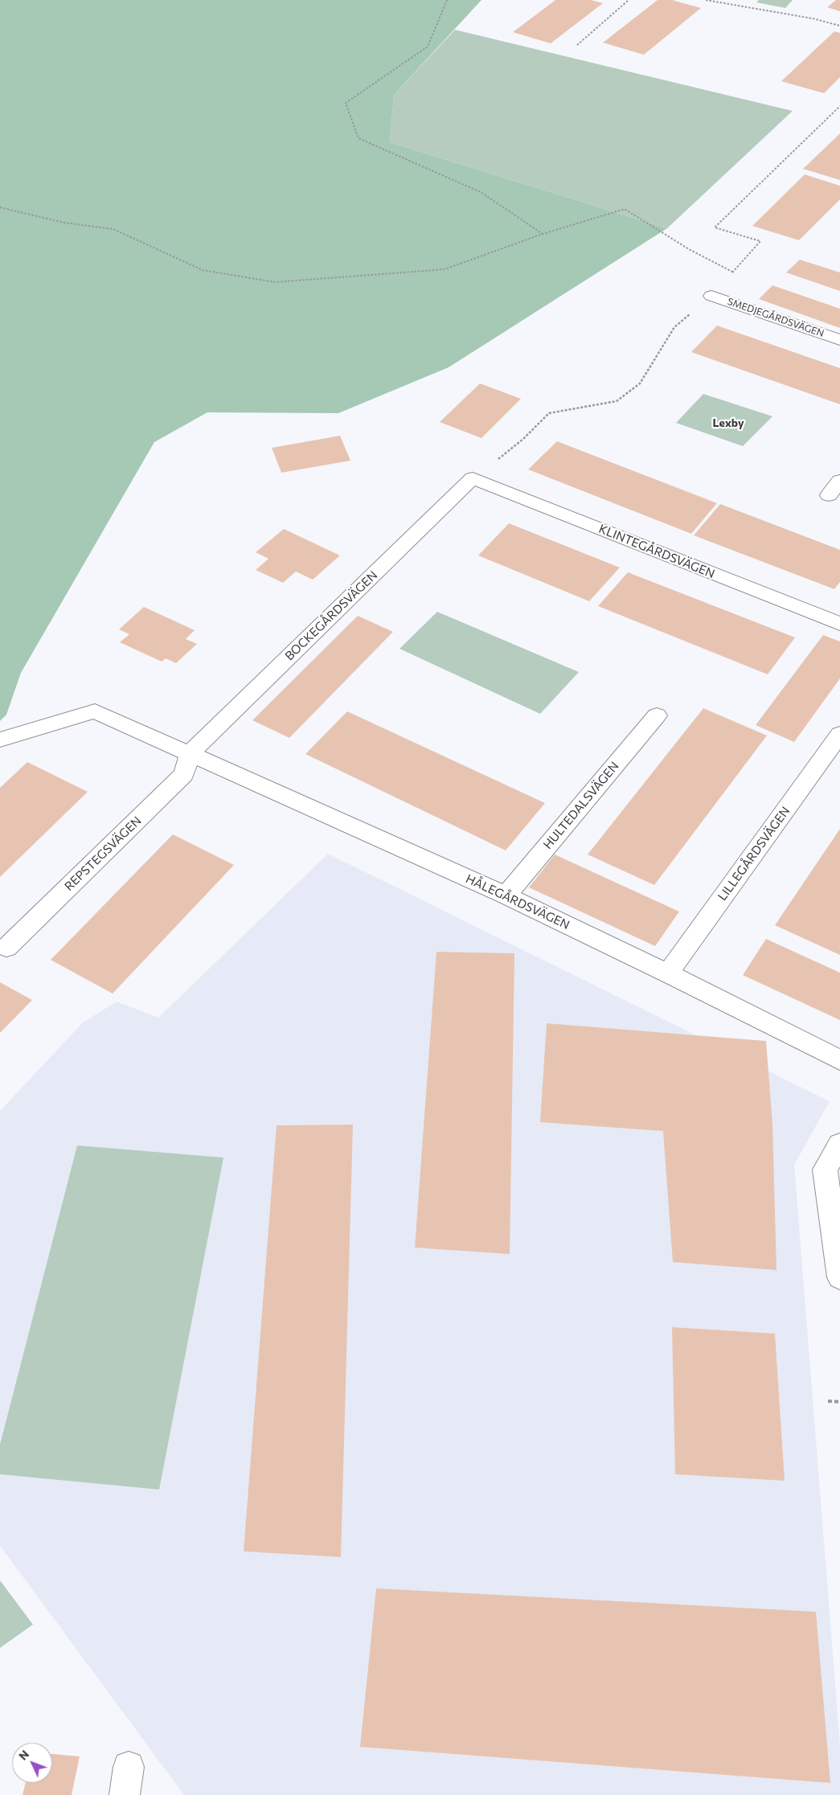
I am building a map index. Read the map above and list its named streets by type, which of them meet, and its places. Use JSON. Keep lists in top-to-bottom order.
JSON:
{
  "streets": {
    "street": [
      "SMEDJEGÅRDSVÄGEN",
      "KLINTEGÅRDSVÄGEN",
      "BOCKEGÅRDSVÄGEN",
      "HULTEDALSVÄGEN",
      "REPSTEGSVÄGEN",
      "LILLEGÅRDSVÄGEN",
      "HÅLEGÅRDSVÄGEN"
    ]
  },
  "crossings": [
    ["KLINTEGÅRDSVÄGEN", "BOCKEGÅRDSVÄGEN"],
    ["BOCKEGÅRDSVÄGEN", "REPSTEGSVÄGEN"],
    ["BOCKEGÅRDSVÄGEN", "HÅLEGÅRDSVÄGEN"],
    ["HULTEDALSVÄGEN", "HÅLEGÅRDSVÄGEN"],
    ["REPSTEGSVÄGEN", "HÅLEGÅRDSVÄGEN"],
    ["LILLEGÅRDSVÄGEN", "HÅLEGÅRDSVÄGEN"]
  ],
  "districts": ["Lexby"],
  "north": "top left"
}
